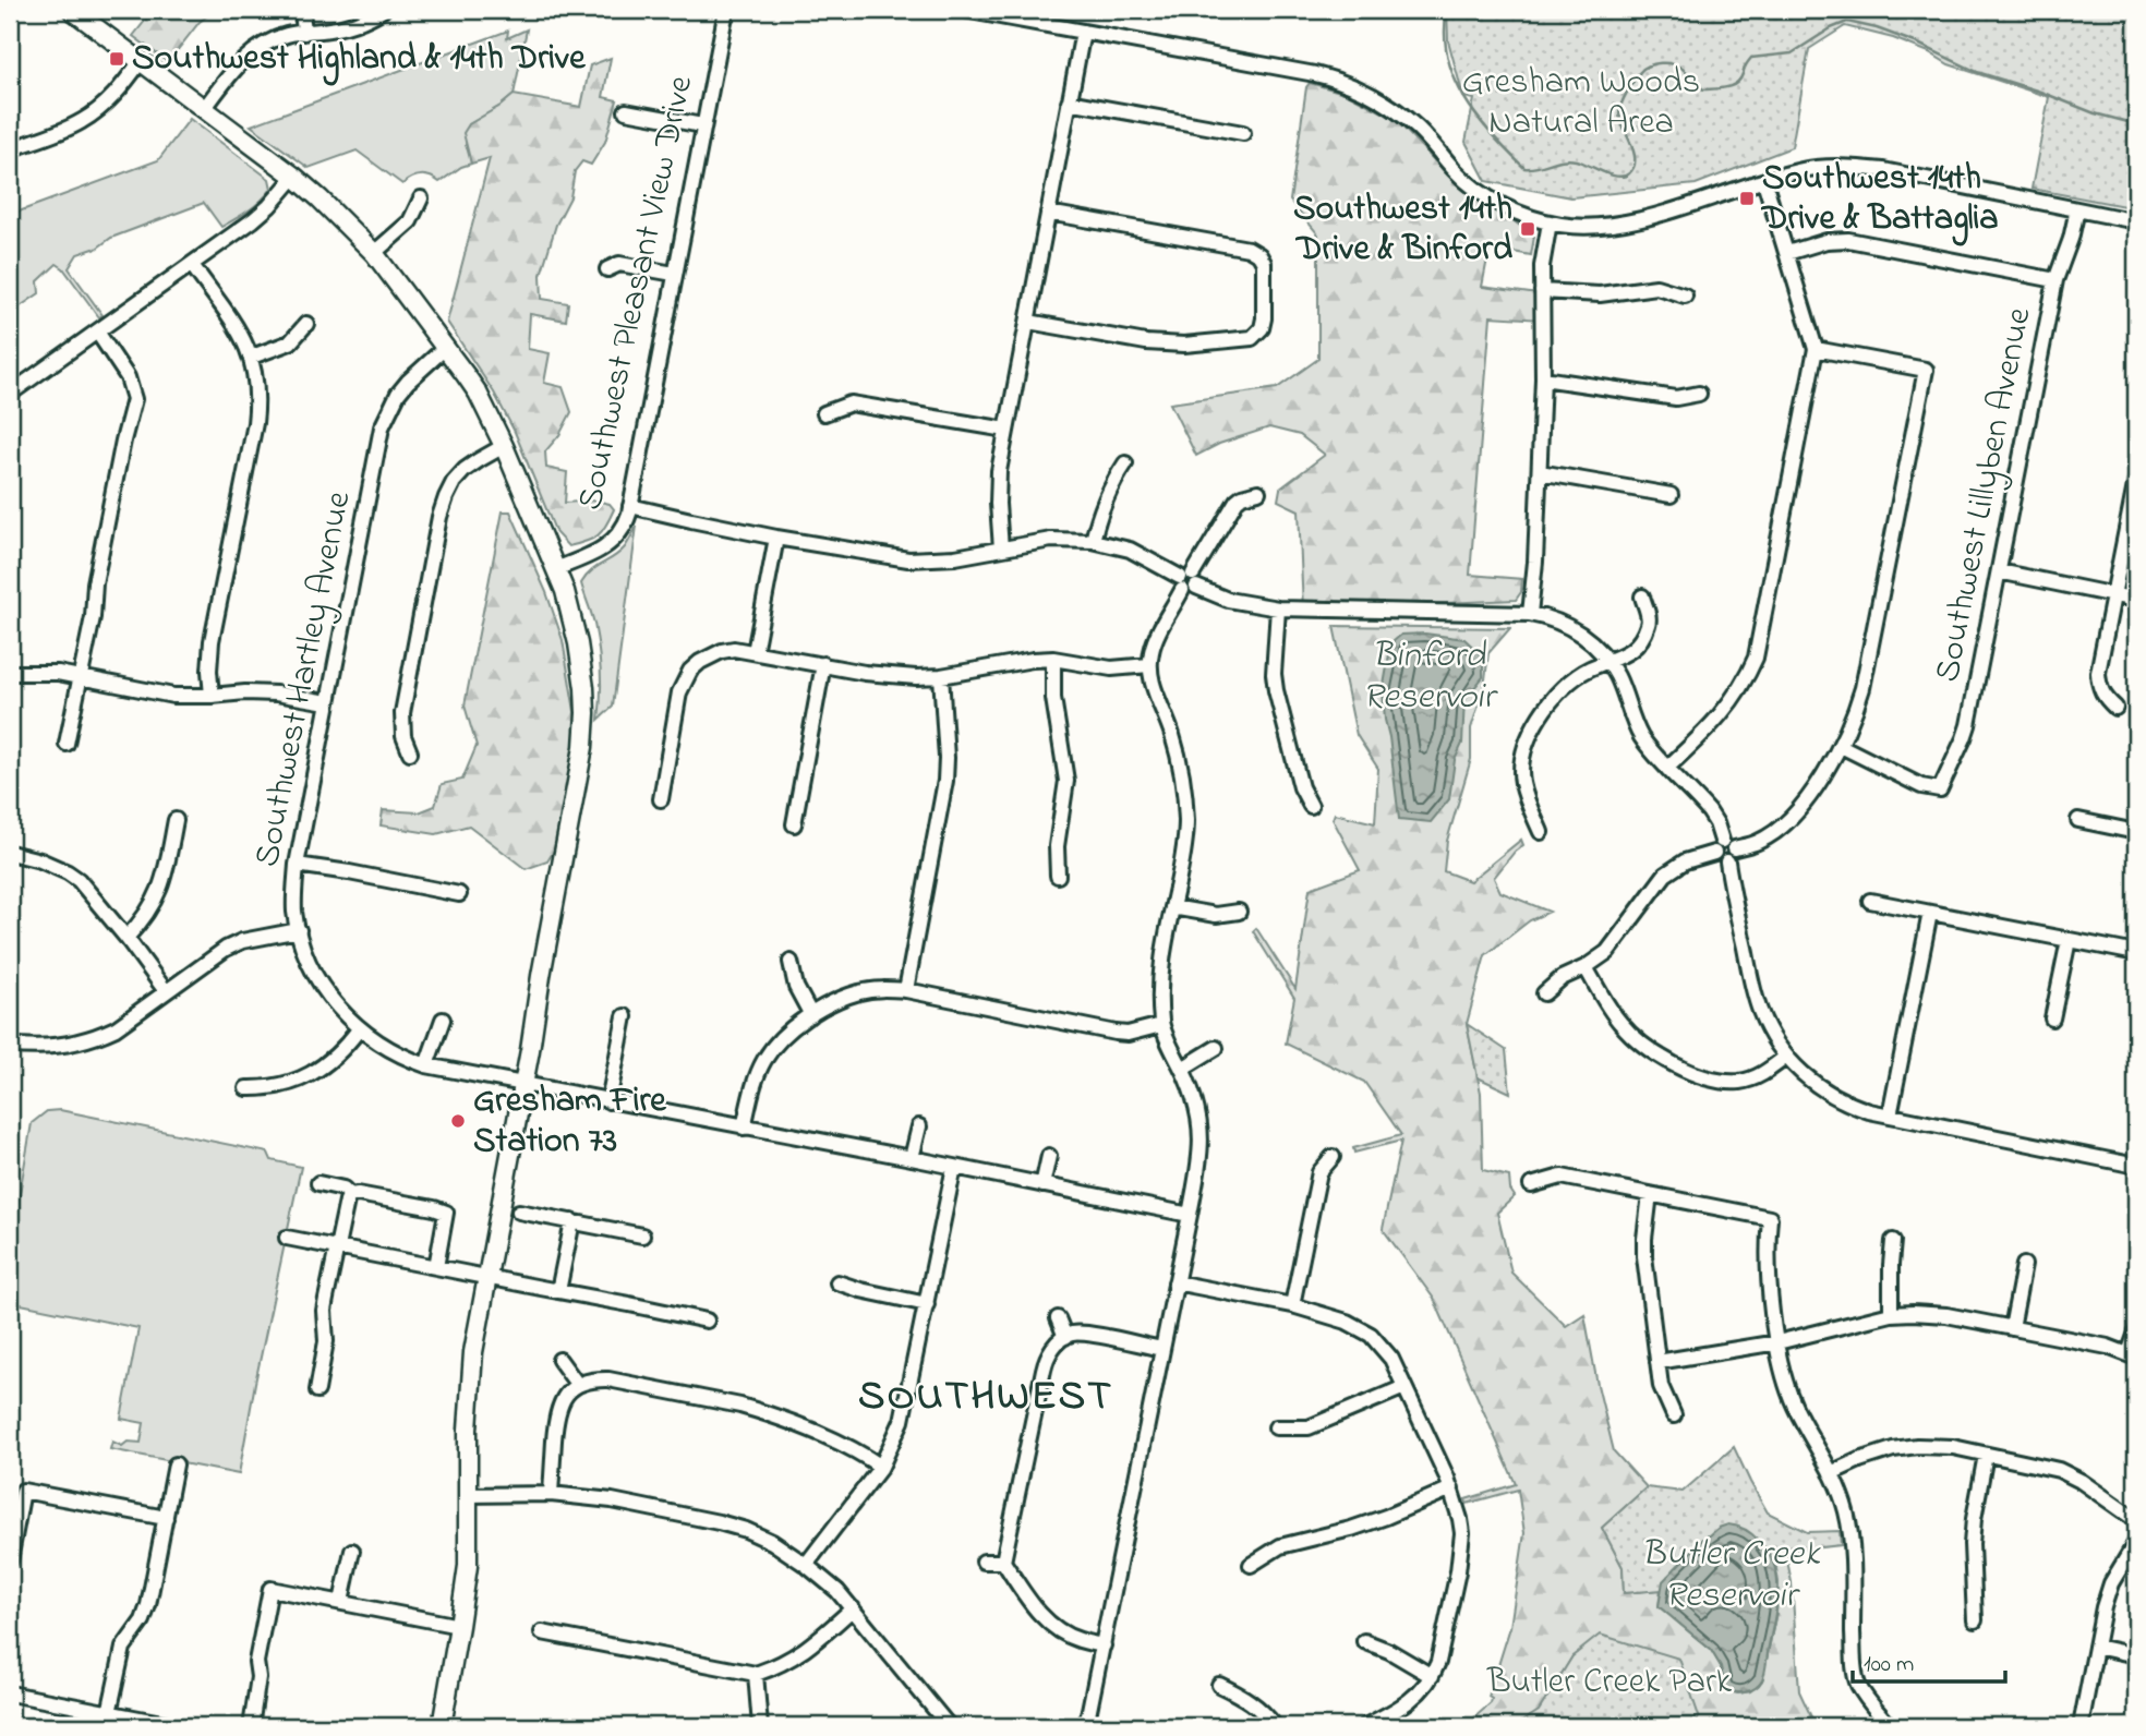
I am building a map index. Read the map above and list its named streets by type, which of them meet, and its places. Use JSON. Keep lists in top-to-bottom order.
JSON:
{
  "streets": {
    "street": ["Southwest Pleasant View Drive", "Southwest Lillyben Avenue", "Southwest Hartley Avenue"]
  },
  "districts": ["SOUTHWEST"],
  "water": ["Binford Reservoir", "Butler Creek Reservoir"],
  "parks": ["Gresham Woods Natural Area", "Butler Creek Park"],
  "places": {
    "transit": ["Southwest Highland & 14th Drive", "Southwest 14th Drive & Battaglia", "Southwest 14th Drive & Binford"],
    "other": ["Gresham Fire Station 73"]
  },
  "scale_bar": "100 m"
}
